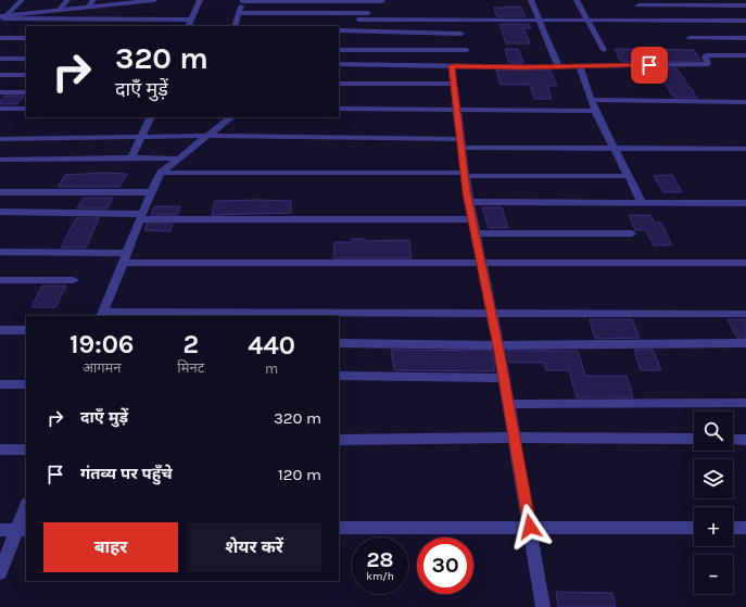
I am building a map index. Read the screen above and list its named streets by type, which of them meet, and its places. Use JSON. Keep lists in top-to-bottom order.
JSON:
{
  "page": {
    "turn": ["320 m", "दाएँ मुड़ें"],
    "eta": [
      "19:06",
      "आगमन",
      "2",
      "मिनट",
      "440",
      "m"
    ],
    "list": [
      {
        "name": "दाएँ मुड़ें",
        "value": "320 m"
      },
      {
        "name": "गंतव्य पर पहुँचे",
        "value": "120 m"
      }
    ],
    "map_buttons": ["+", "−"],
    "buttons": ["बाहर", "शेयर करें"],
    "speed": "28 km/h",
    "limit": "30"
  }
}
